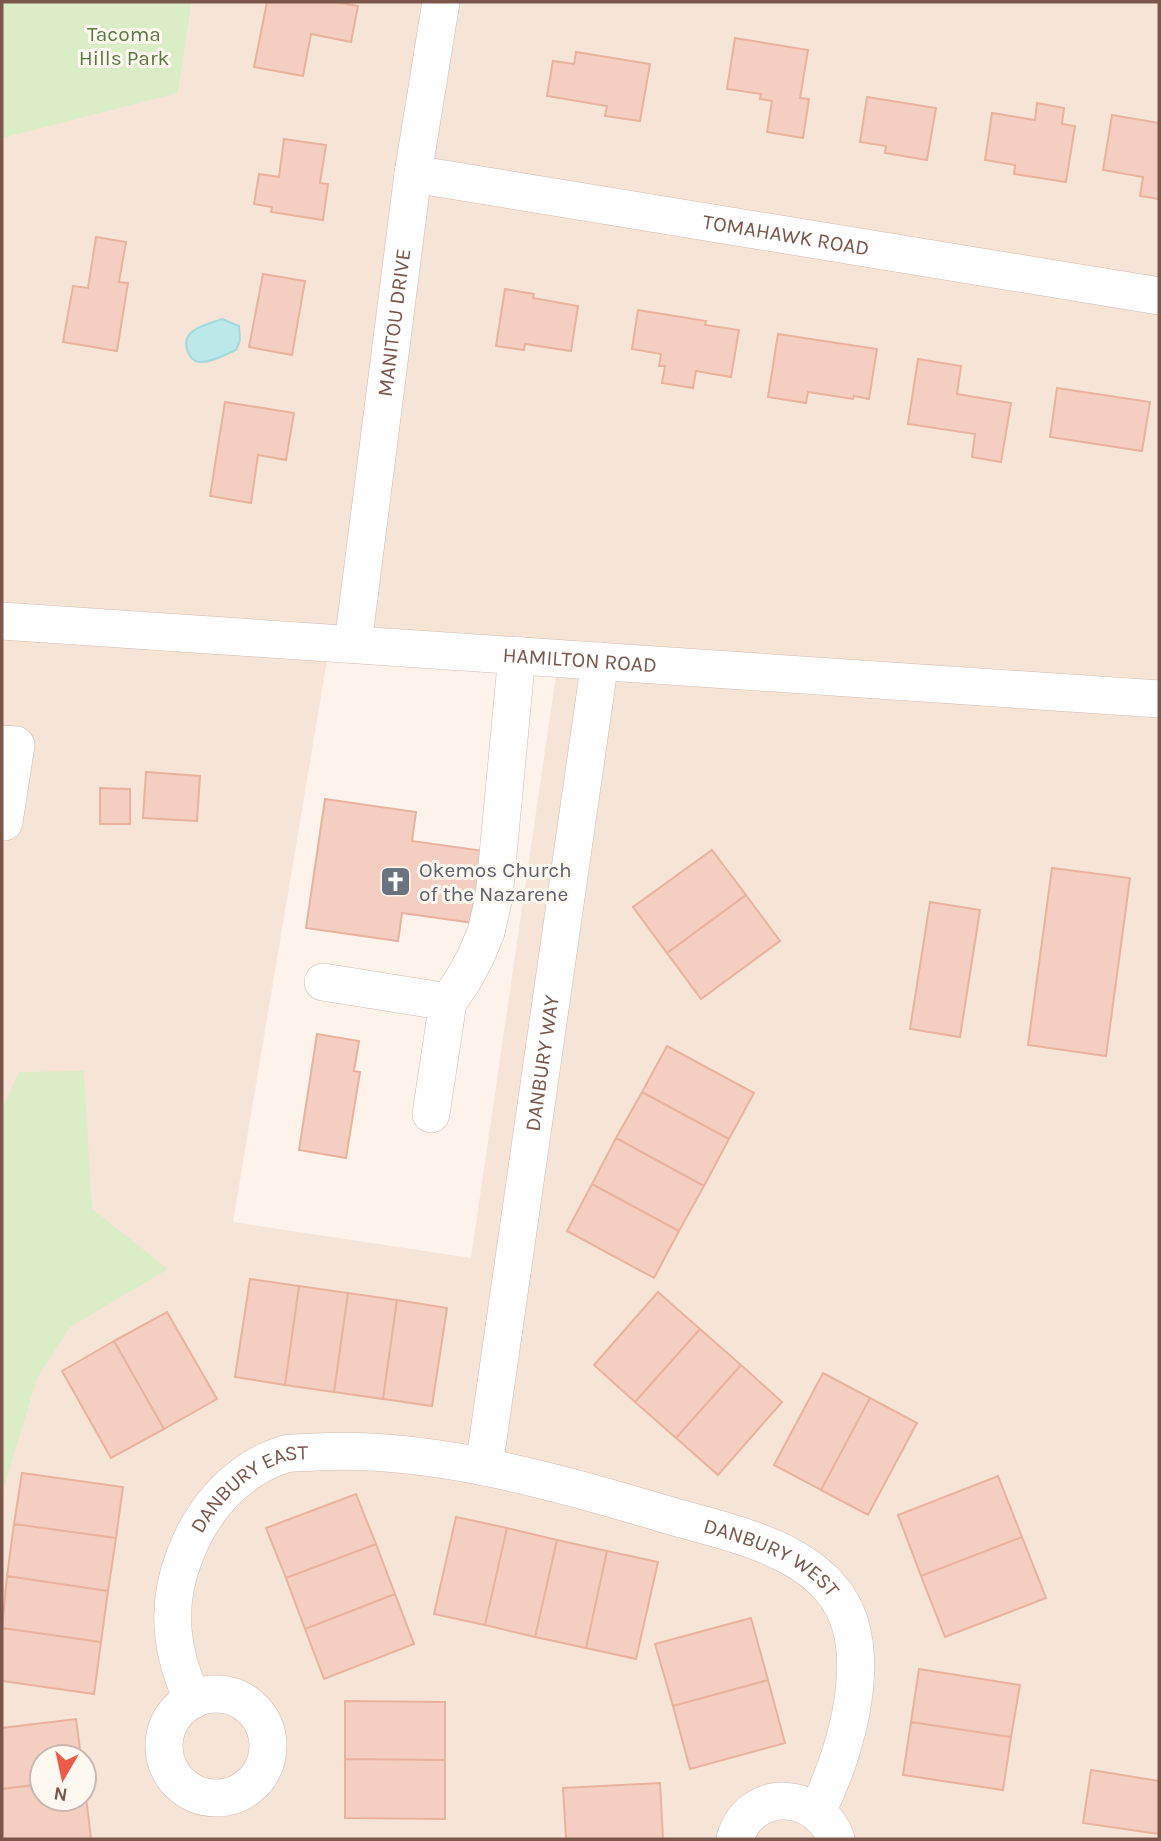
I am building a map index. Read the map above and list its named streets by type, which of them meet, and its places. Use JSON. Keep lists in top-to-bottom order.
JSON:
{
  "streets": {
    "street": [
      "TOMAHAWK ROAD",
      "MANITOU DRIVE",
      "HAMILTON ROAD",
      "DANBURY WAY",
      "DANBURY EAST",
      "DANBURY WEST"
    ]
  },
  "crossings": [
    ["TOMAHAWK ROAD", "MANITOU DRIVE"],
    ["MANITOU DRIVE", "HAMILTON ROAD"],
    ["HAMILTON ROAD", "DANBURY WAY"],
    ["DANBURY WAY", "DANBURY EAST"],
    ["DANBURY WAY", "DANBURY WEST"],
    ["DANBURY EAST", "DANBURY WEST"]
  ],
  "parks": ["Tacoma Hills Park"],
  "places": {
    "church": ["Okemos Church of the Nazarene"]
  },
  "north": "bottom"
}
